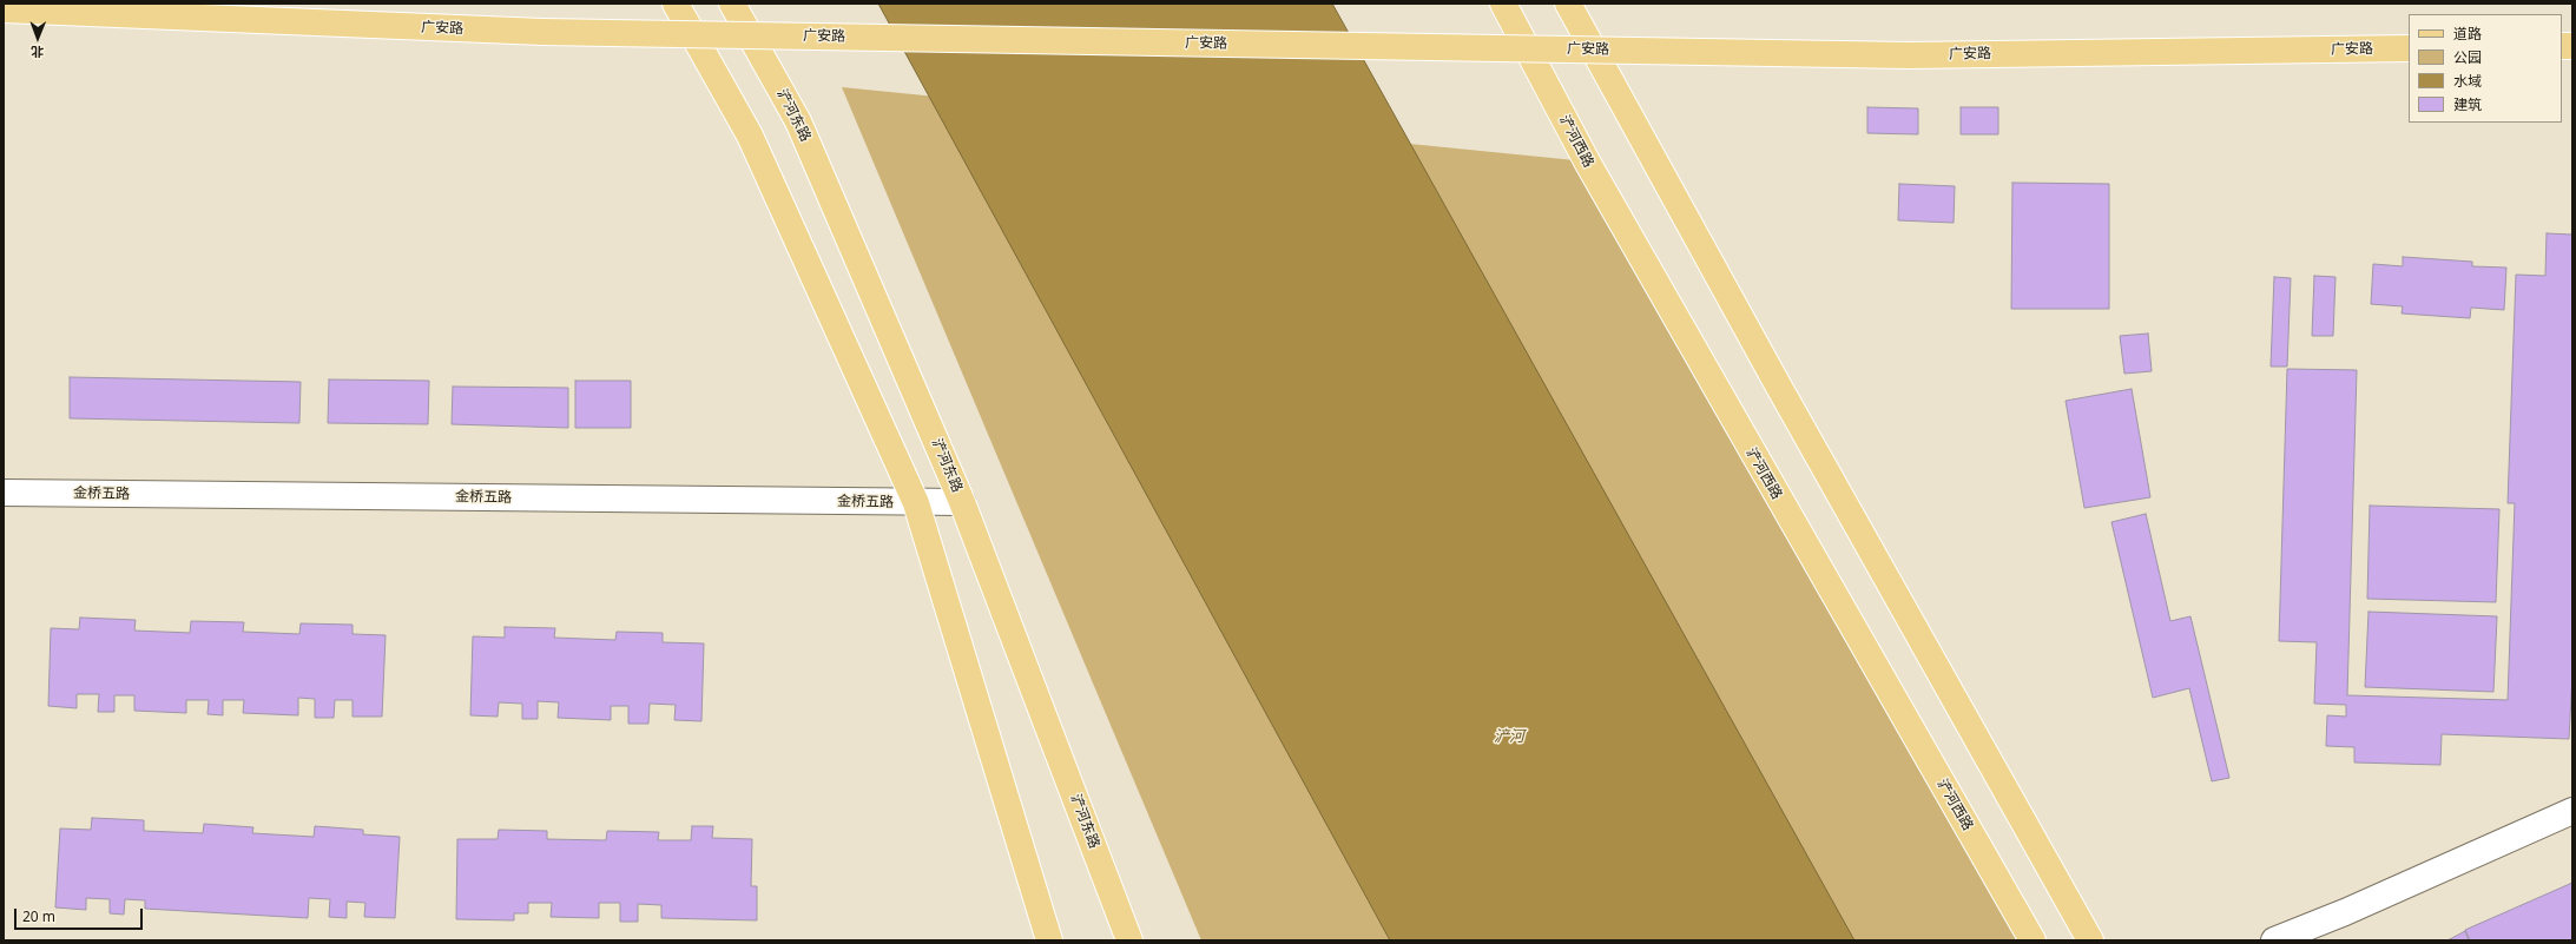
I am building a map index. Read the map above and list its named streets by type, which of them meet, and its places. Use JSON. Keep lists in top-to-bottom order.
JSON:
{
  "streets": {
    "main road": ["广安路", "浐河东路", "浐河西路"],
    "street": ["金桥五路"]
  },
  "crossings": [
    ["浐河东路", "金桥五路"]
  ],
  "water": ["浐河"],
  "legend": [
    "道路",
    "公园",
    "水域",
    "建筑"
  ],
  "scale_bar": "20 m",
  "north": "bottom"
}
